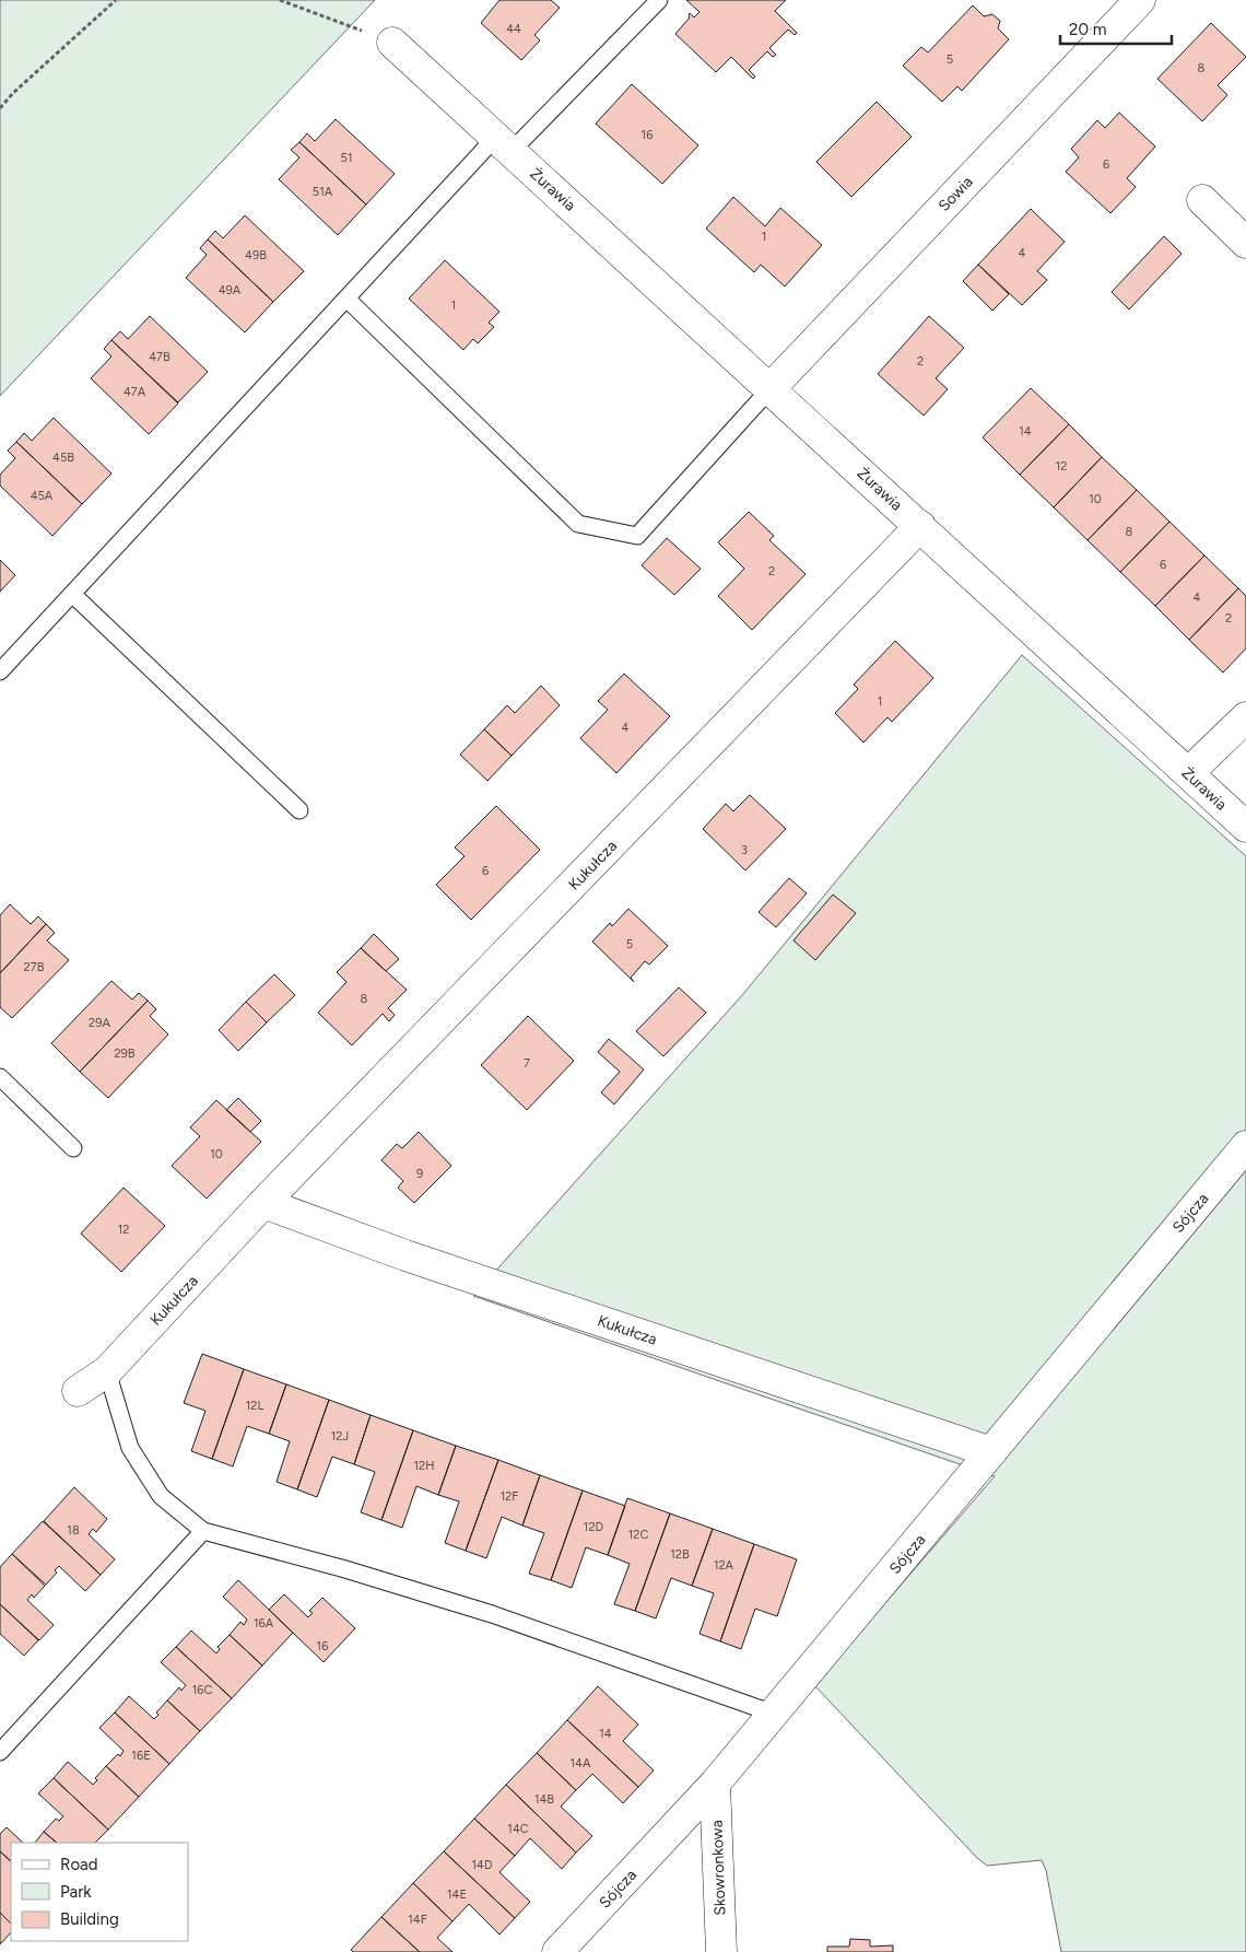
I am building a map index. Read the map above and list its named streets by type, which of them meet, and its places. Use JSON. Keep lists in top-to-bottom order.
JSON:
{
  "streets": {
    "street": [
      "Żurawia",
      "Sowia",
      "Kukułcza",
      "Sójcza",
      "Skowronkowa"
    ]
  },
  "crossings": [
    ["Żurawia", "Sowia"],
    ["Żurawia", "Kukułcza"],
    ["Kukułcza", "Sójcza"],
    ["Sójcza", "Skowronkowa"]
  ],
  "house_numbers": [
    "44",
    "5",
    "8",
    "16",
    "51",
    "6",
    "51A",
    "1",
    "4",
    "49B",
    "49A",
    "1",
    "47B",
    "2",
    "47A",
    "14",
    "45B",
    "12",
    "45A",
    "10",
    "8",
    "6",
    "2",
    "4",
    "2",
    "1",
    "4",
    "3",
    "6",
    "5",
    "27B",
    "8",
    "29A",
    "29B",
    "7",
    "10",
    "9",
    "12",
    "12L",
    "12J",
    "12H",
    "12F",
    "12D",
    "18",
    "12C",
    "12B",
    "12A",
    "16A",
    "16",
    "16C",
    "14",
    "16E",
    "14A",
    "14B",
    "14C",
    "14D",
    "14E",
    "14F"
  ],
  "legend": ["Road", "Park", "Building"],
  "scale_bar": "20 m"
}
